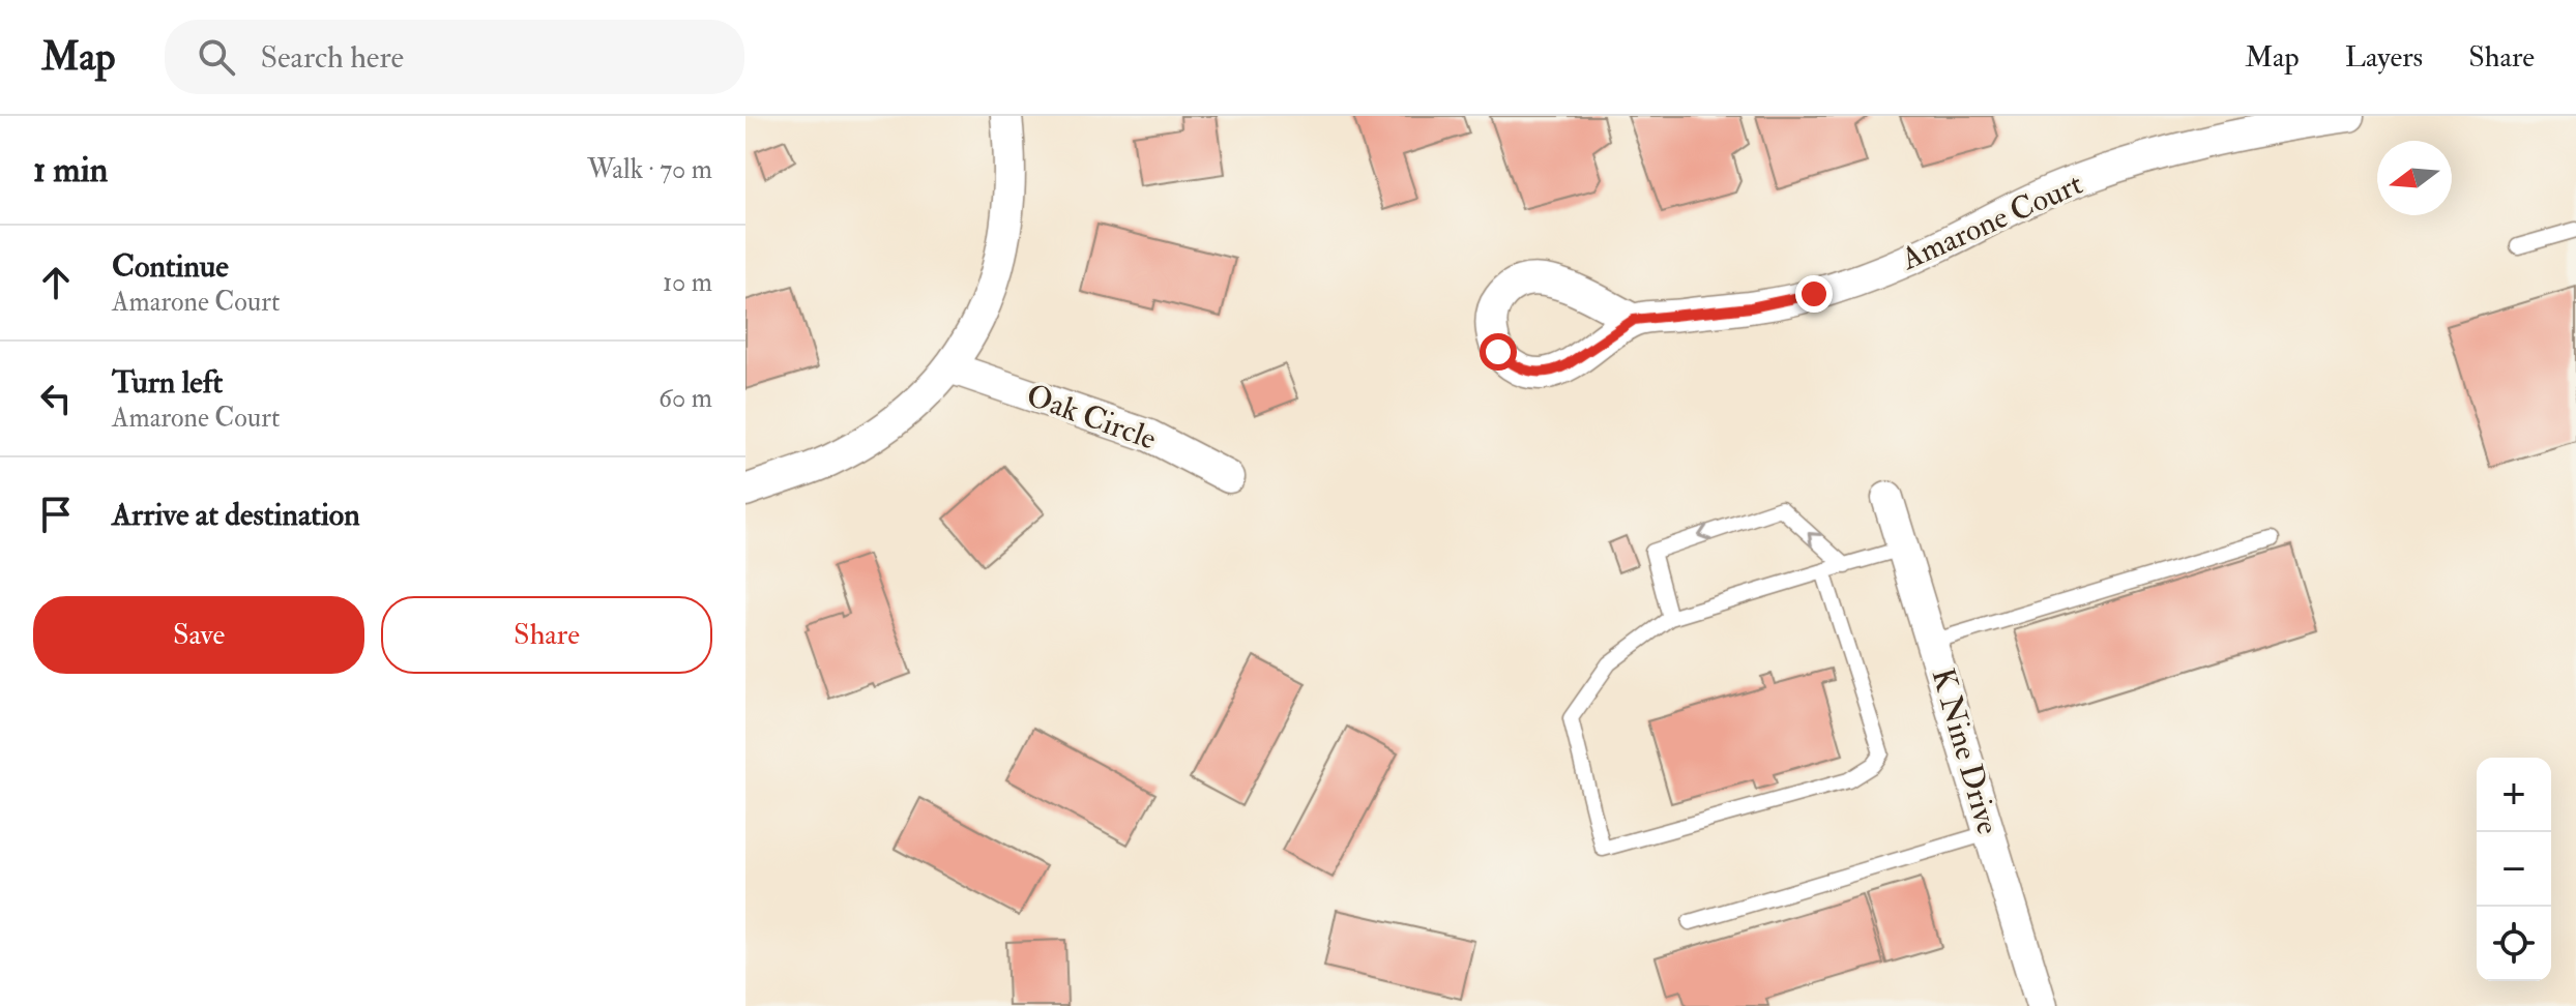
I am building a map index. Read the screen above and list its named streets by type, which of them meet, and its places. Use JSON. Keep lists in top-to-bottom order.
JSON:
{
  "streets": {
    "street": ["Amarone Court", "Oak Circle", "K Nine Drive"]
  },
  "north": "left",
  "page": {
    "header": "Map",
    "search": "Search here",
    "nav": ["Map", "Layers", "Share"],
    "heading": ["1 min", "Walk · 70 m"],
    "list": [
      ["Continue", "Amarone Court", "10 m"],
      ["Turn left", "Amarone Court", "60 m"],
      "Arrive at destination"
    ],
    "buttons": ["Save", "Share"],
    "map_buttons": ["+", "−"]
  }
}
